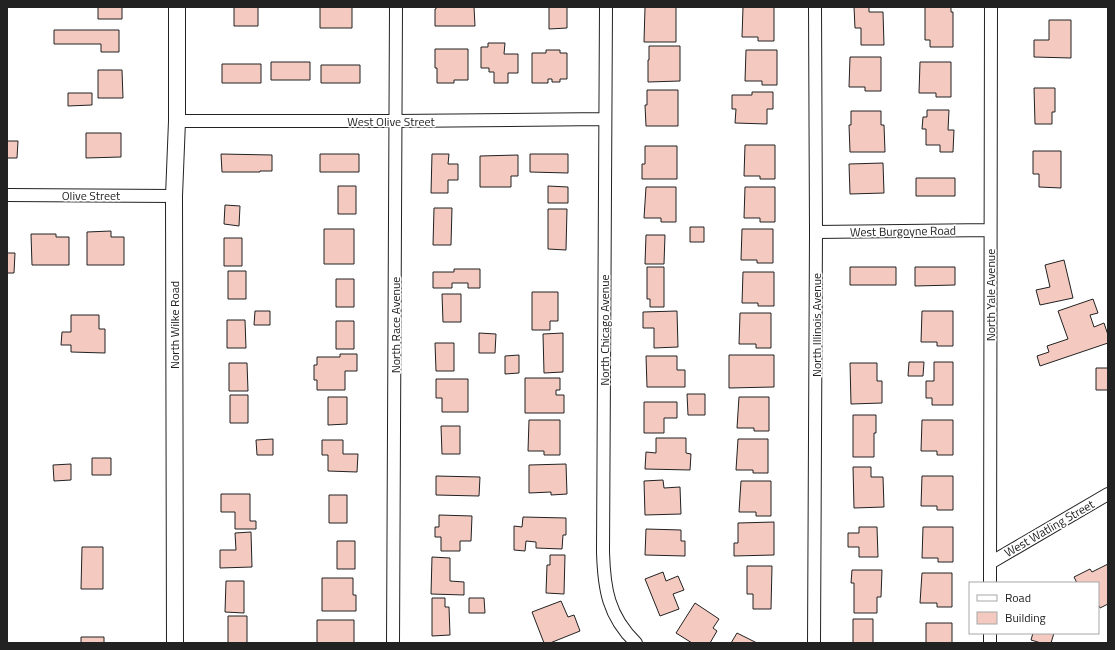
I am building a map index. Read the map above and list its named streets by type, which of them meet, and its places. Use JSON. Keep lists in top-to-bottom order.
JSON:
{
  "streets": {
    "street": [
      "West Olive Street",
      "Olive Street",
      "West Burgoyne Road",
      "North Yale Avenue",
      "North Wilke Road",
      "North Race Avenue",
      "North Illinois Avenue",
      "North Chicago Avenue",
      "West Watling Street"
    ]
  },
  "crossings": [
    ["West Olive Street", "North Wilke Road"],
    ["West Olive Street", "North Race Avenue"],
    ["West Olive Street", "North Chicago Avenue"],
    ["Olive Street", "North Wilke Road"],
    ["West Burgoyne Road", "North Yale Avenue"],
    ["West Burgoyne Road", "North Illinois Avenue"],
    ["North Yale Avenue", "West Watling Street"]
  ],
  "legend": ["Road", "Building"]
}
